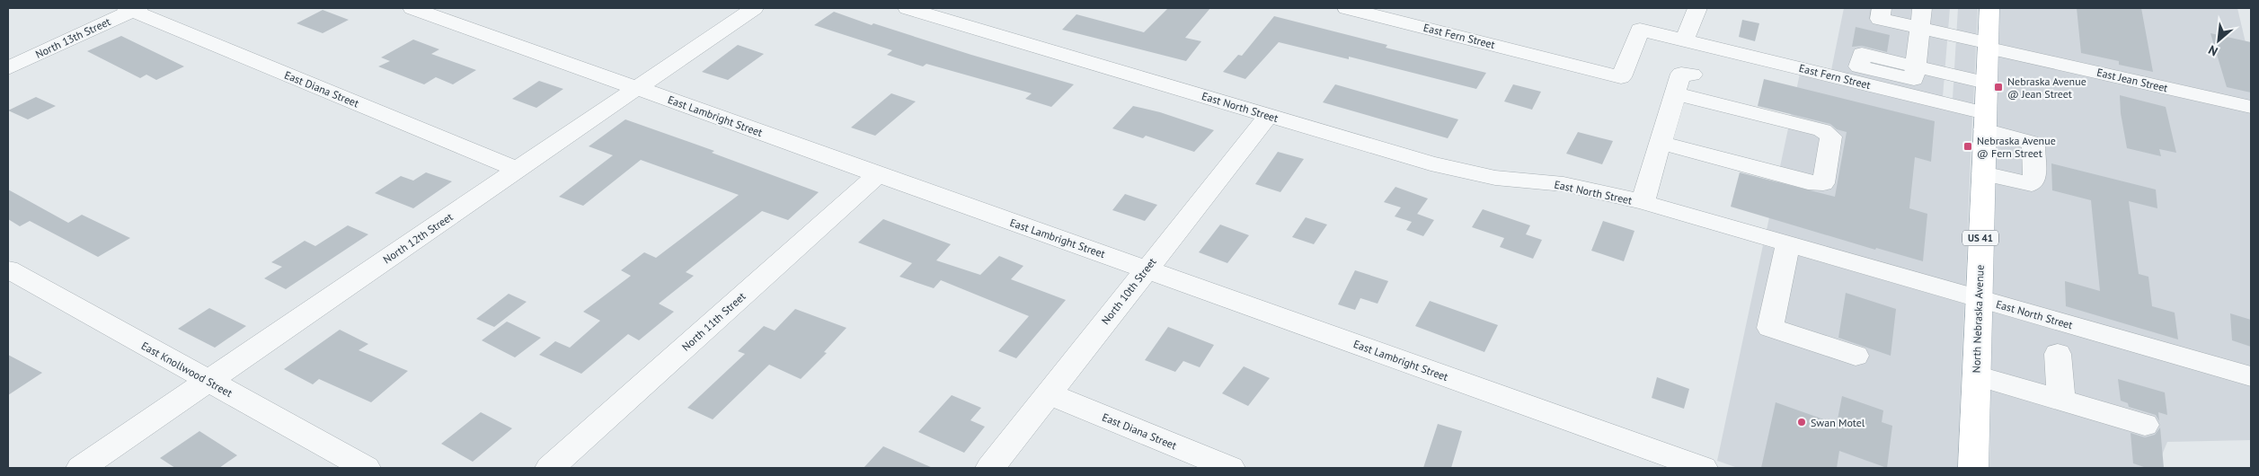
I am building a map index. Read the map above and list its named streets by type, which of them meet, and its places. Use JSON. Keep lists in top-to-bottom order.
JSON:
{
  "streets": {
    "main road": ["US 41", "North Nebraska Avenue"],
    "street": [
      "East Fern Street",
      "North 13th Street",
      "East Jean Street",
      "East Diana Street",
      "East North Street",
      "East Lambright Street",
      "North 12th Street",
      "North 10th Street",
      "North 11th Street",
      "East Knollwood Street"
    ]
  },
  "crossings": [
    ["East Fern Street", "North Nebraska Avenue"],
    ["North 13th Street", "East Diana Street"],
    ["East Jean Street", "North Nebraska Avenue"],
    ["East Diana Street", "North 12th Street"],
    ["East Diana Street", "North 10th Street"],
    ["East North Street", "North 10th Street"],
    ["East North Street", "North Nebraska Avenue"],
    ["East Lambright Street", "North 12th Street"],
    ["East Lambright Street", "North 10th Street"],
    ["East Lambright Street", "North 11th Street"],
    ["North 12th Street", "East Knollwood Street"]
  ],
  "places": {
    "transit": ["Nebraska Avenue @ Jean Street", "Nebraska Avenue @ Fern Street"],
    "other": ["Swan Motel"]
  },
  "north": "bottom left"
}
